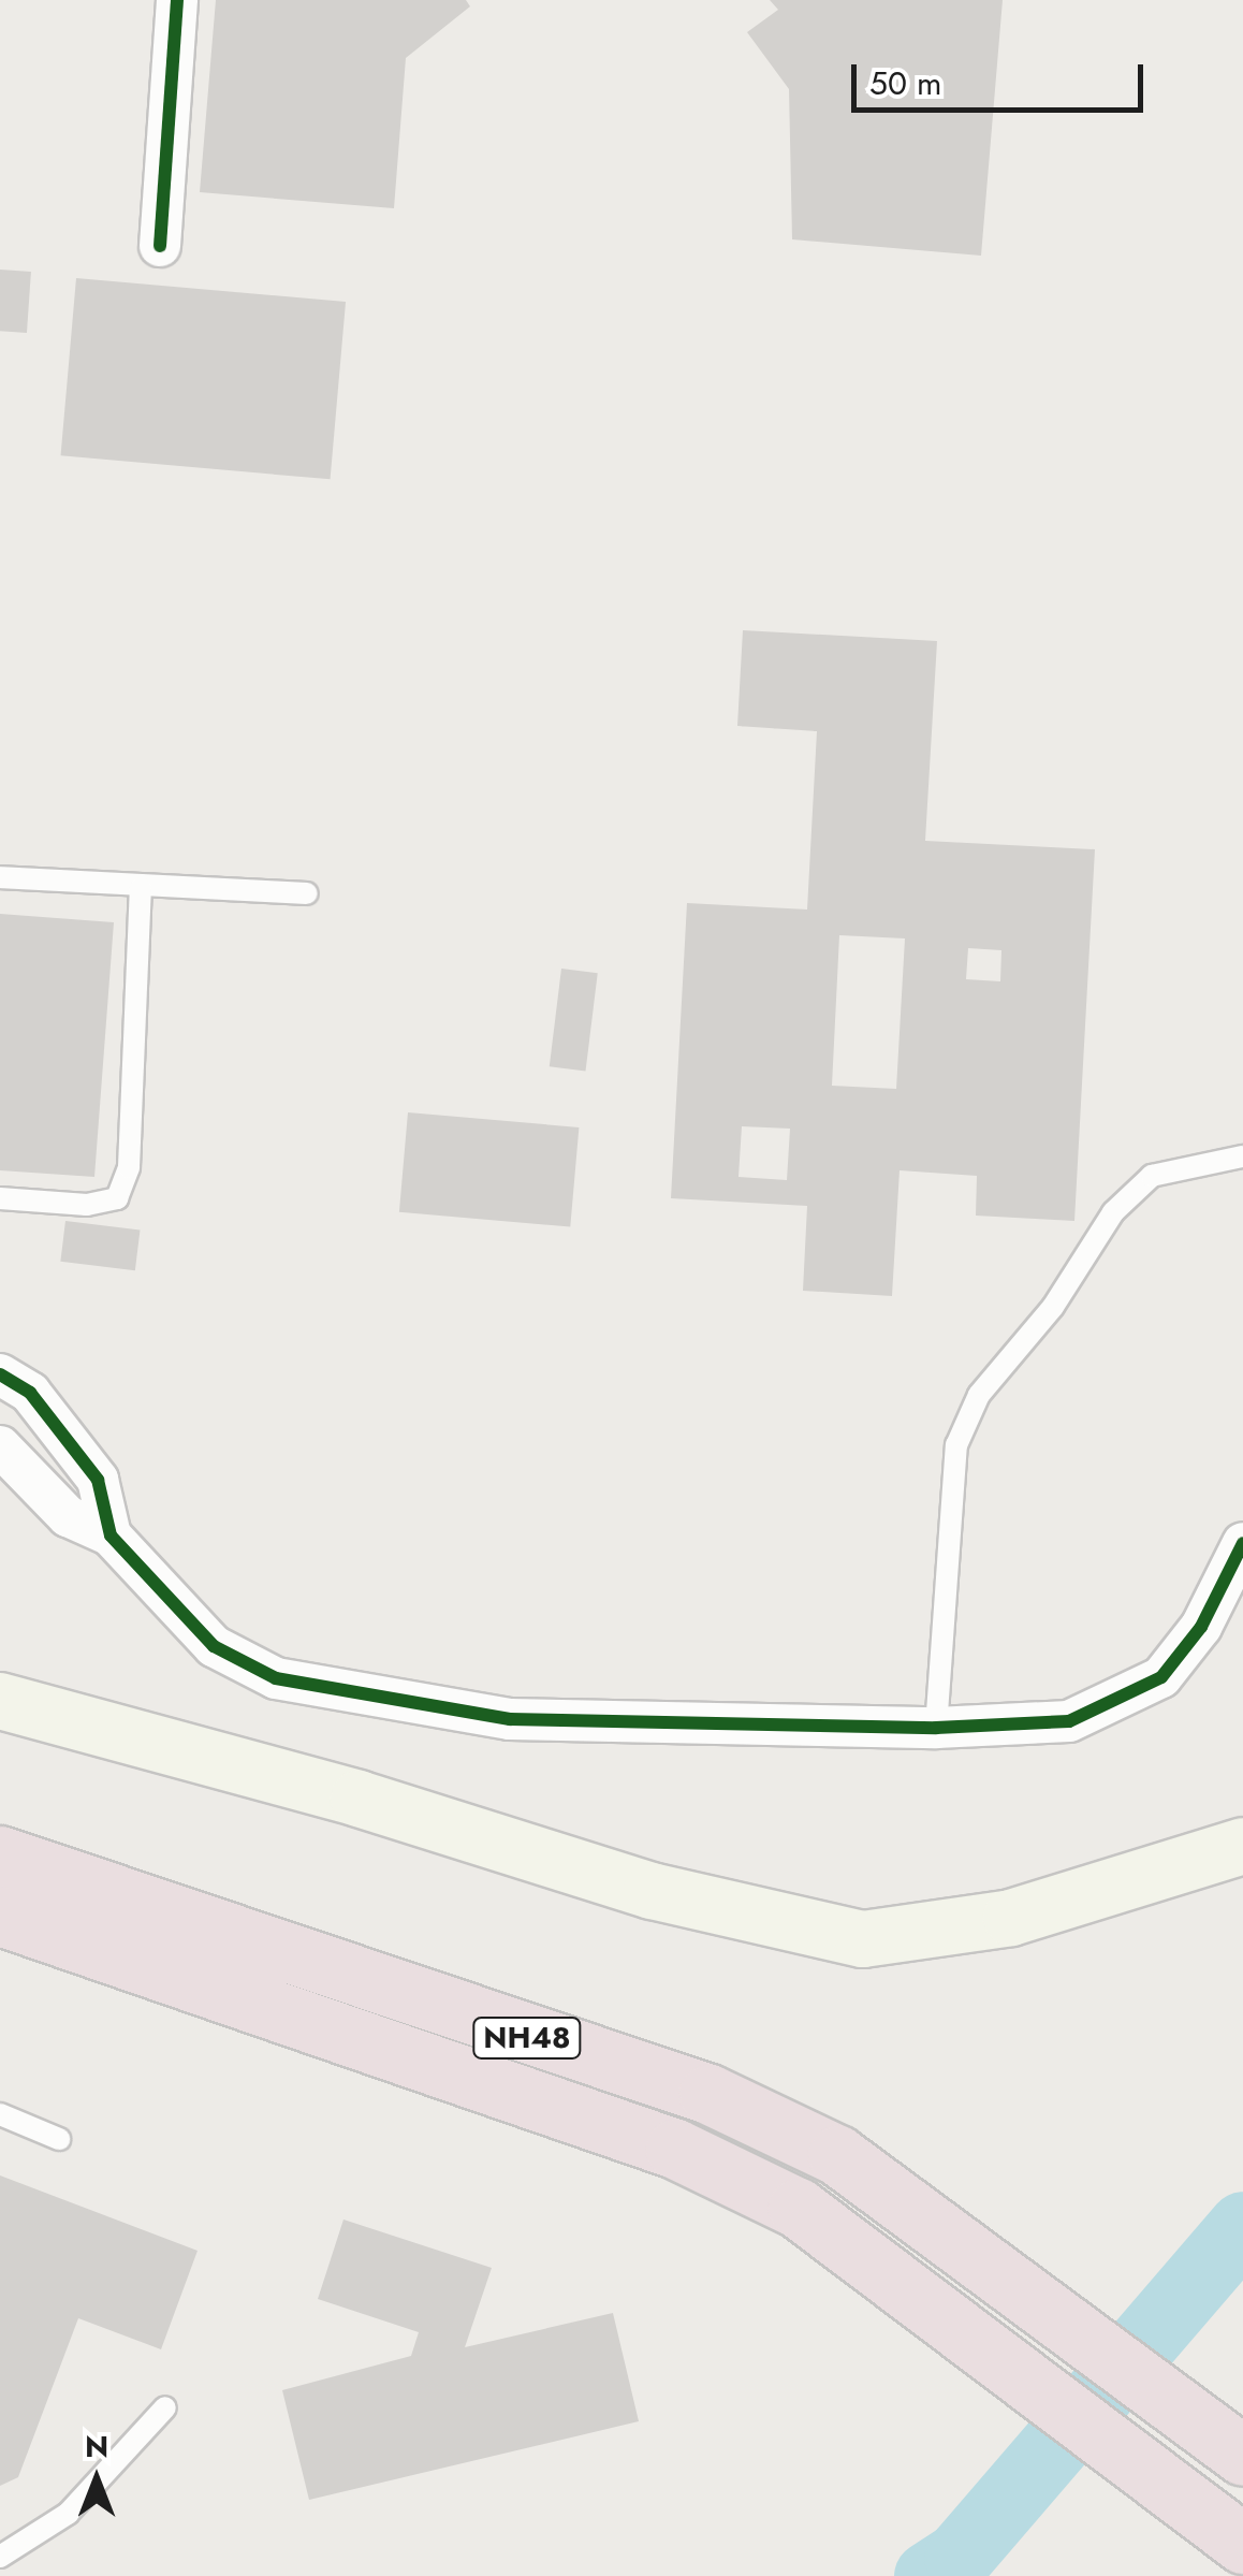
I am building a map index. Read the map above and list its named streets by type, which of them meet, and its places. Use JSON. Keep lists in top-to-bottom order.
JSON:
{
  "streets": {
    "highway": ["NH48"]
  },
  "scale_bar": "50 m",
  "north": "top"
}
